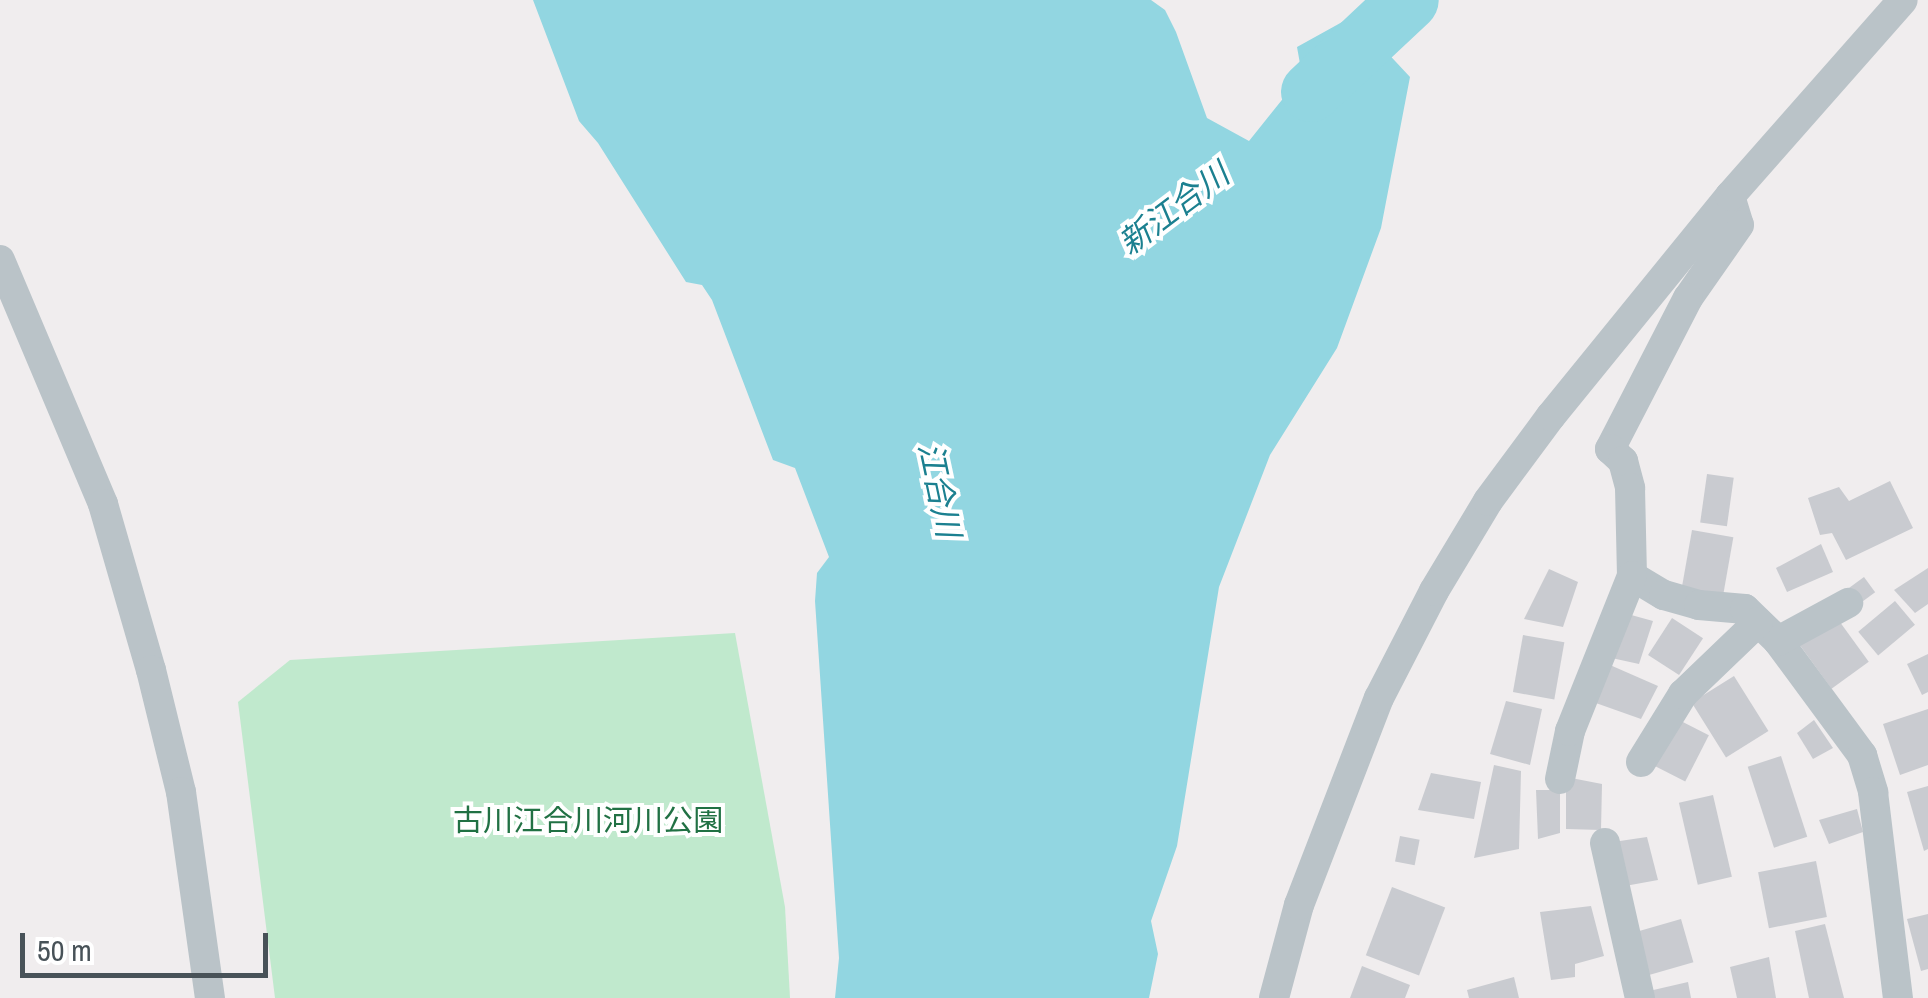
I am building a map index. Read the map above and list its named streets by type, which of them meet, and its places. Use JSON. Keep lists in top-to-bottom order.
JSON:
{
  "water": ["新江合川", "江合川"],
  "parks": ["古川江合川河川公園"],
  "scale_bar": "50 m"
}
